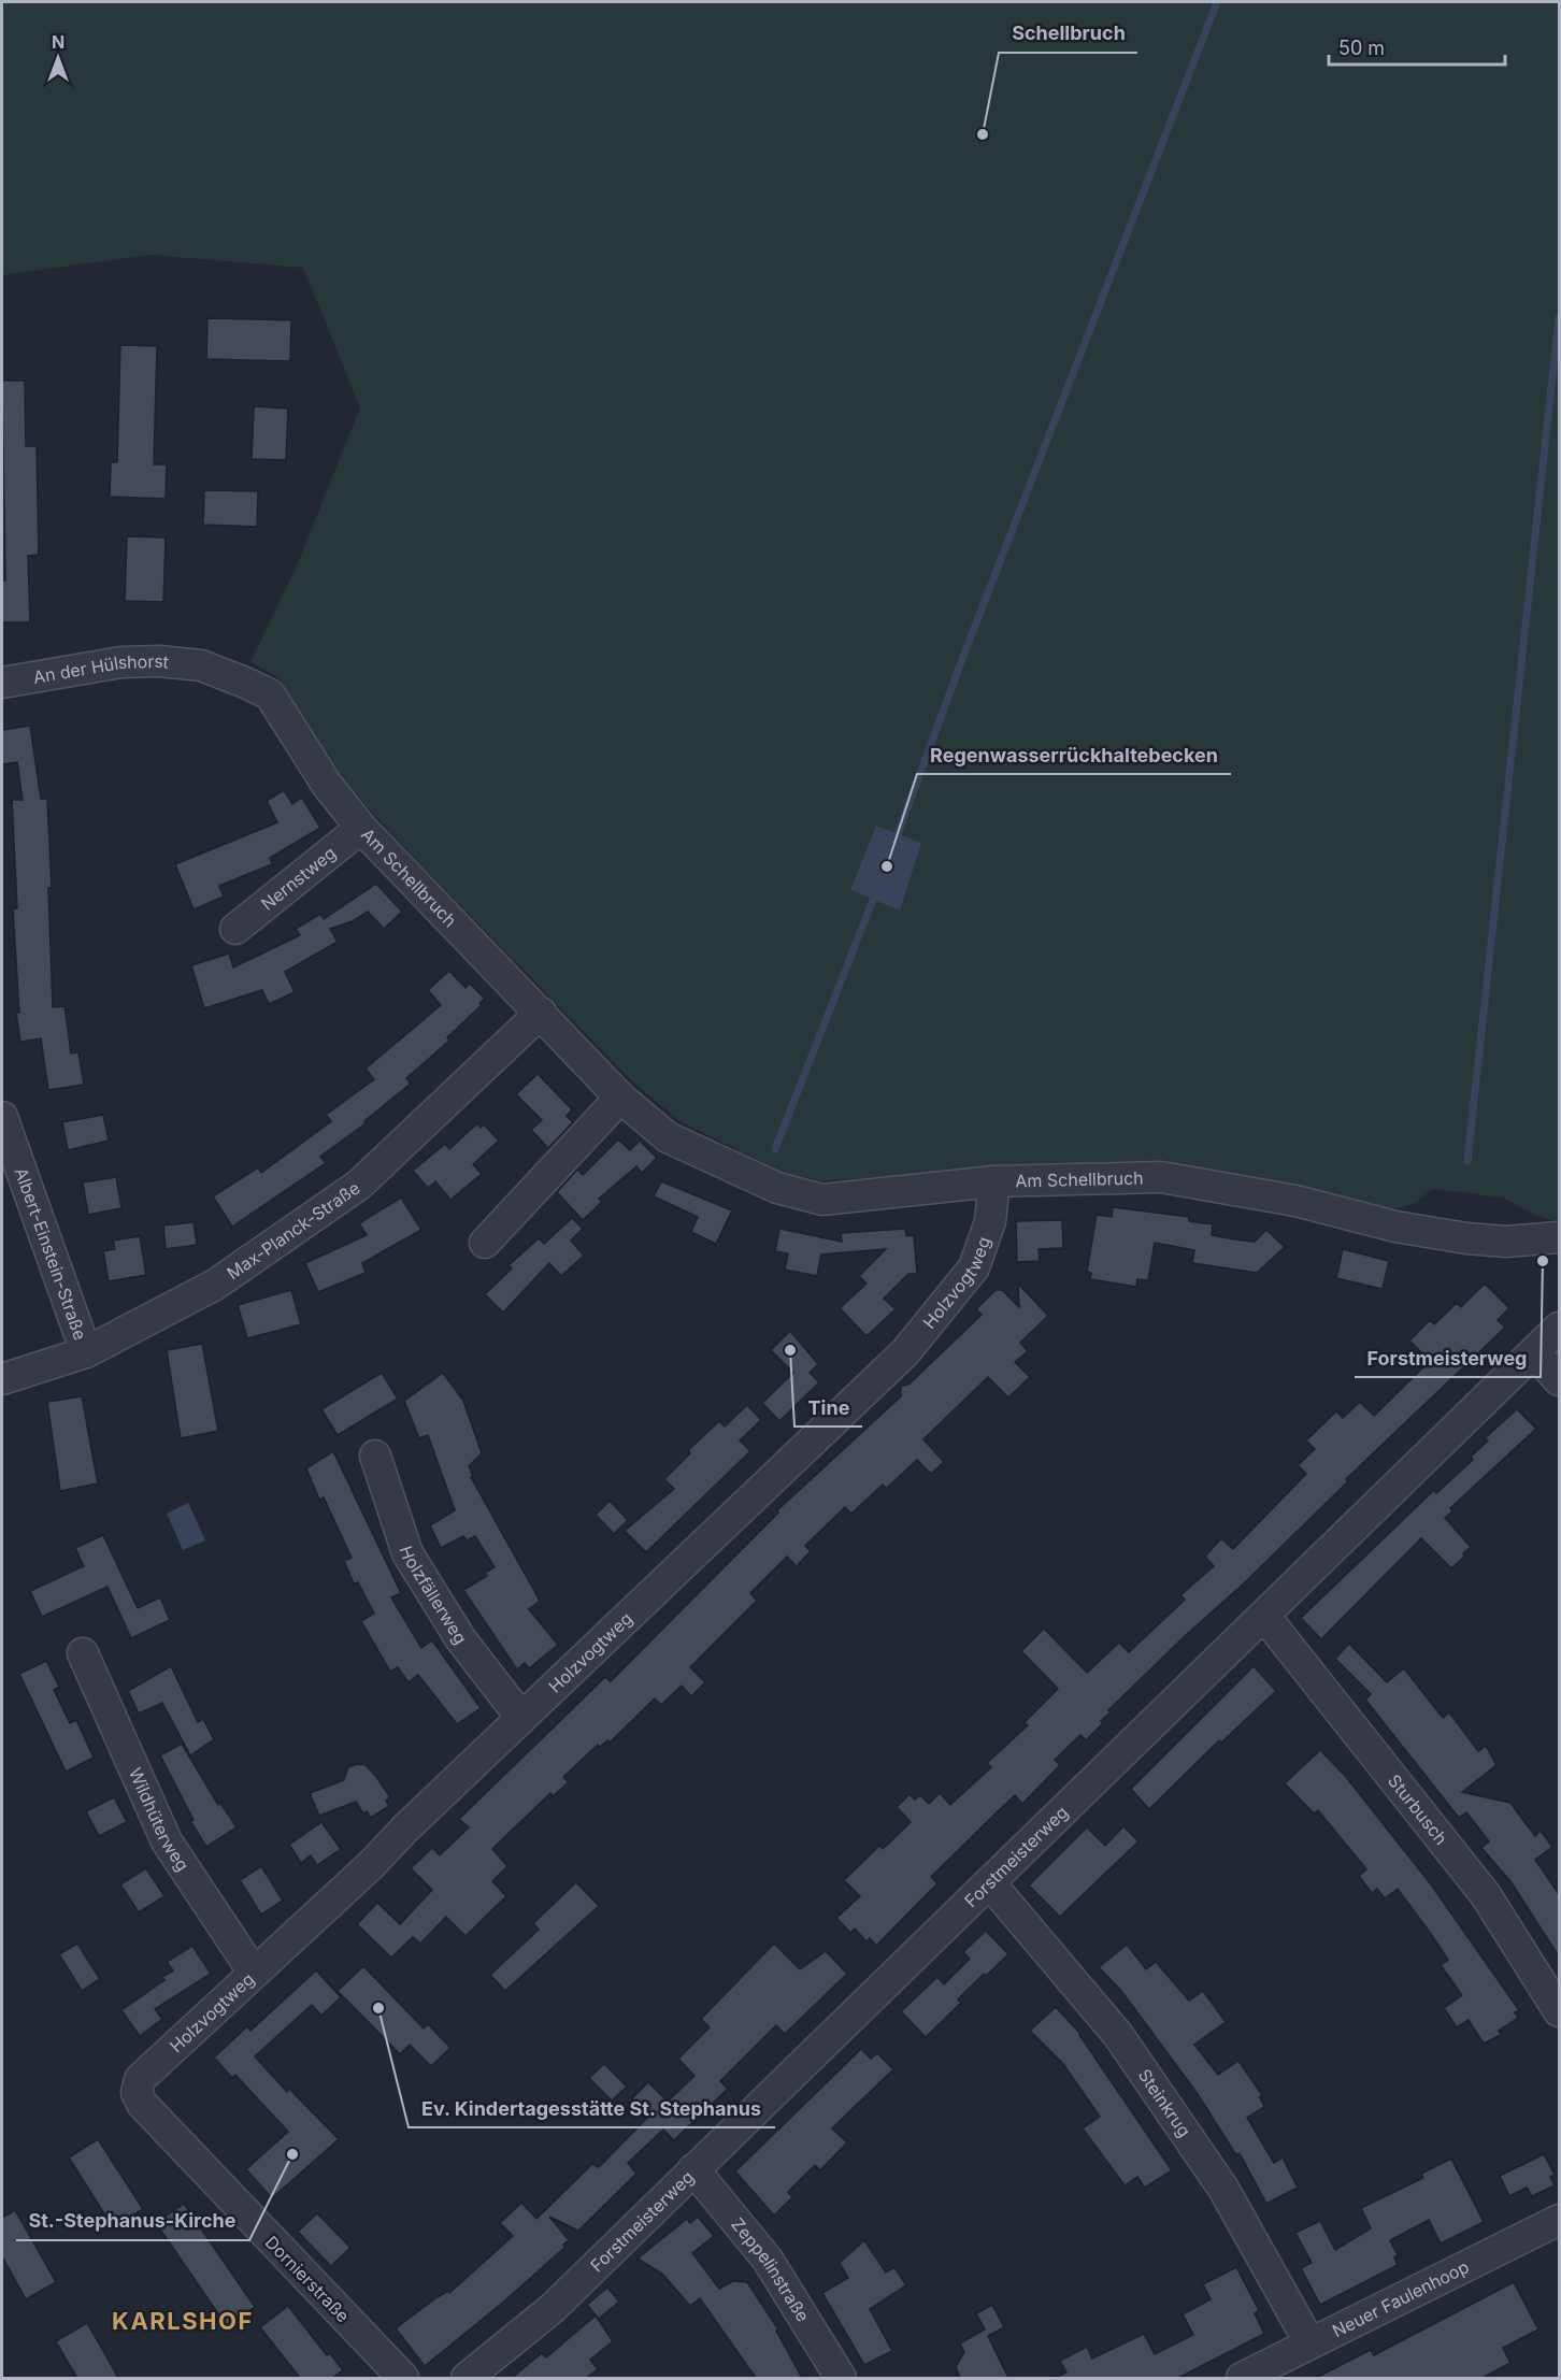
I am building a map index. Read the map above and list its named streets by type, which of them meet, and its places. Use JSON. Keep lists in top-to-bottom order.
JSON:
{
  "streets": {
    "street": [
      "An der Hülshorst",
      "Am Schellbruch",
      "Nernstweg",
      "Max-Planck-Straße",
      "Albert-Einstein-Straße",
      "Holzvogtweg",
      "Holzfällerweg",
      "Sturbusch",
      "Wildhüterweg",
      "Forstmeisterweg",
      "Steinkrug",
      "Zeppelinstraße",
      "Dornierstraße",
      "Neuer Faulenhoop"
    ]
  },
  "crossings": [
    ["An der Hülshorst", "Am Schellbruch"],
    ["Am Schellbruch", "Nernstweg"],
    ["Am Schellbruch", "Max-Planck-Straße"],
    ["Am Schellbruch", "Holzvogtweg"],
    ["Max-Planck-Straße", "Albert-Einstein-Straße"],
    ["Holzvogtweg", "Holzfällerweg"],
    ["Holzvogtweg", "Wildhüterweg"],
    ["Holzvogtweg", "Dornierstraße"],
    ["Sturbusch", "Forstmeisterweg"],
    ["Forstmeisterweg", "Steinkrug"],
    ["Forstmeisterweg", "Zeppelinstraße"],
    ["Steinkrug", "Neuer Faulenhoop"]
  ],
  "districts": ["KARLSHOF"],
  "places": [
    "Schellbruch",
    "Regenwasserrückhaltebecken",
    "Forstmeisterweg",
    "Tine",
    "Ev. Kindertagesstätte St. Stephanus",
    "St.-Stephanus-Kirche"
  ],
  "scale_bar": "50 m",
  "north": "top"
}
